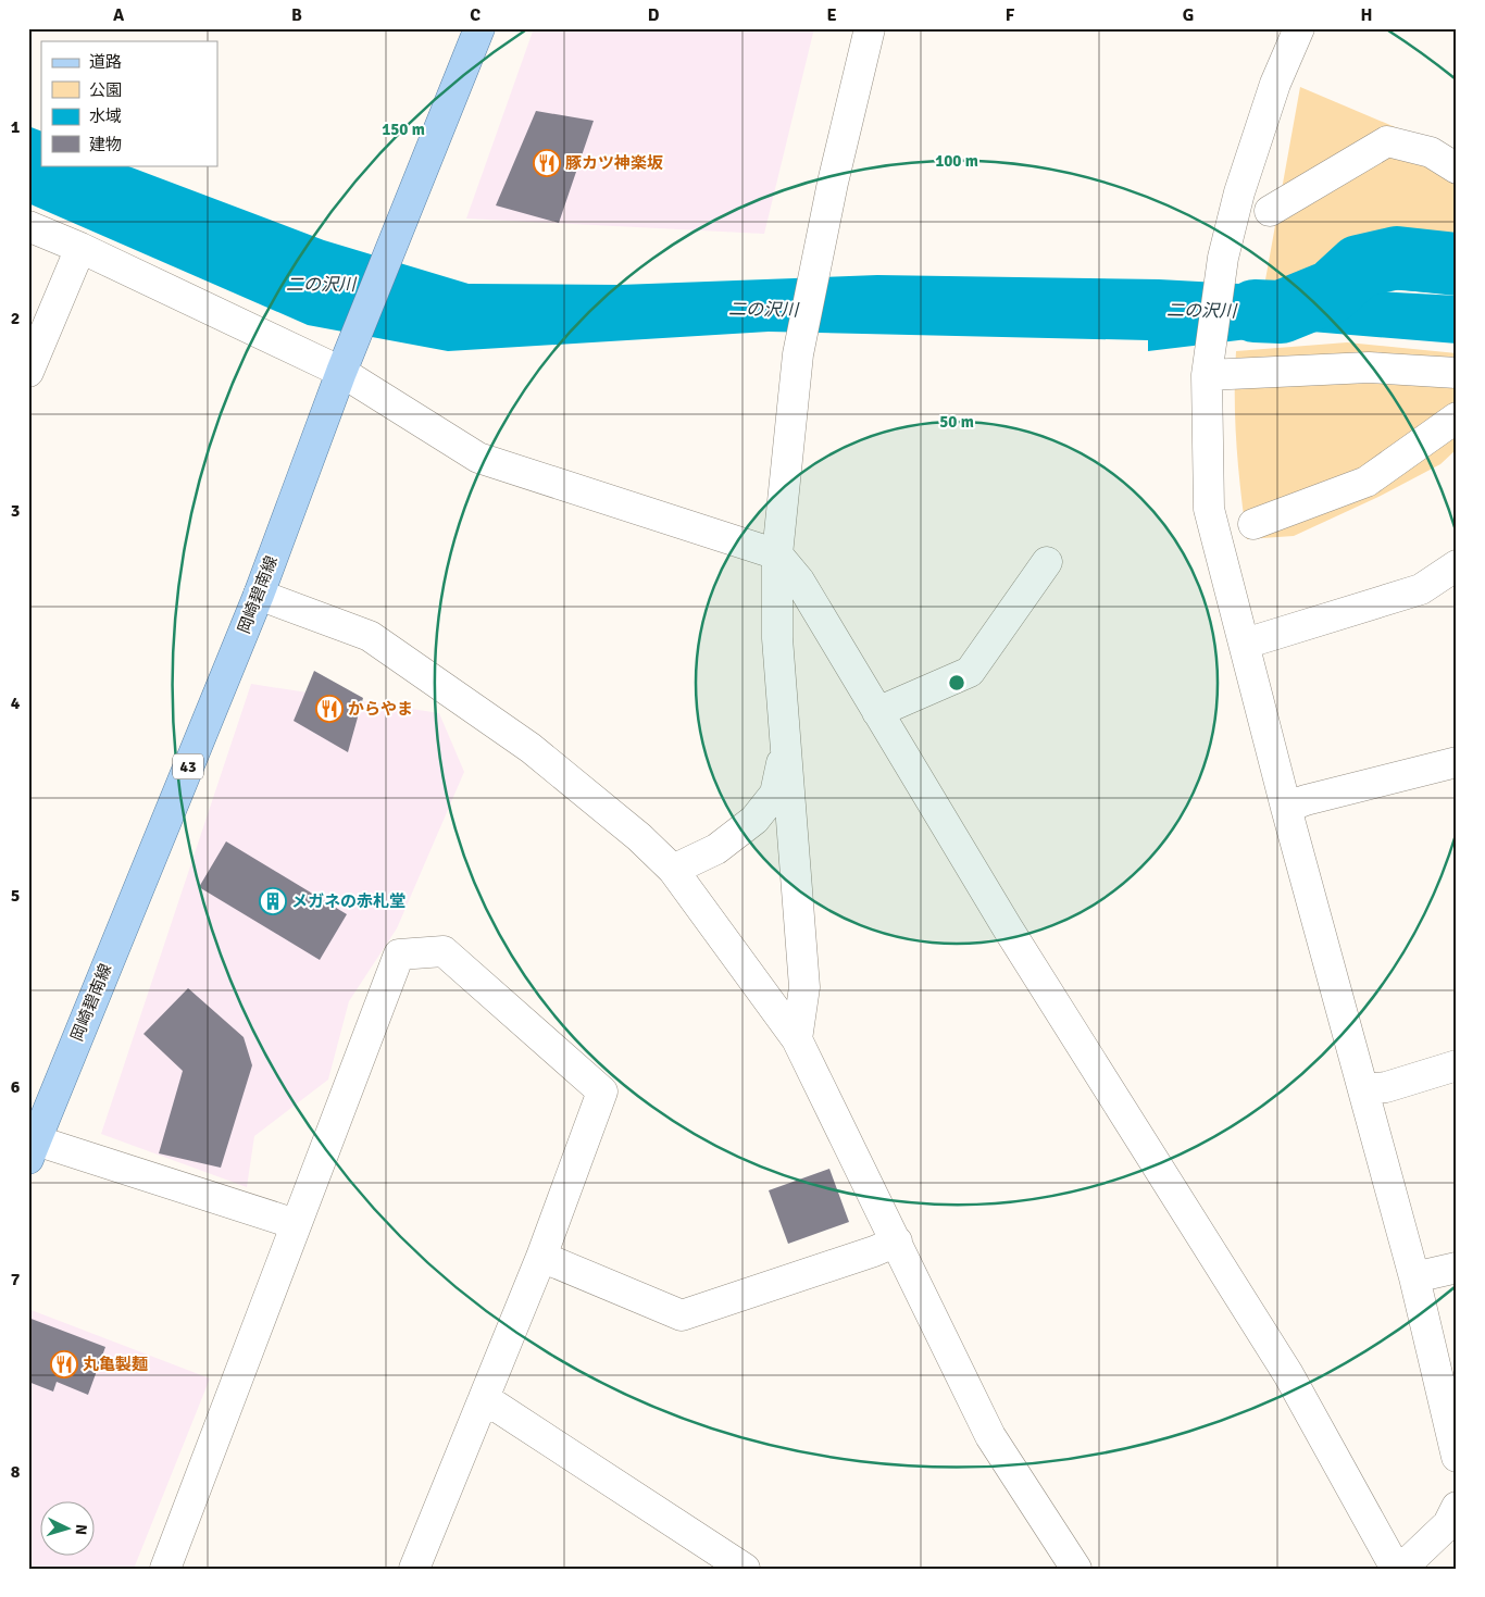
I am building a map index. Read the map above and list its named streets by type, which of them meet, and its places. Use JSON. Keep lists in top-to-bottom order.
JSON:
{
  "streets": {
    "main road": ["岡崎碧南線", "43"]
  },
  "water": ["二の沢川"],
  "places": {
    "restaurant": ["豚カツ神楽坂", "からやま", "丸亀製麺"],
    "building": ["メガネの赤札堂"]
  },
  "legend": [
    "道路",
    "公園",
    "水域",
    "建物"
  ],
  "north": "right",
  "grid": {
    "columns": [
      "A",
      "B",
      "C",
      "D",
      "E",
      "F",
      "G",
      "H"
    ],
    "rows": [
      "1",
      "2",
      "3",
      "4",
      "5",
      "6",
      "7",
      "8"
    ]
  },
  "rings": ["150 m", "100 m", "50 m"]
}
